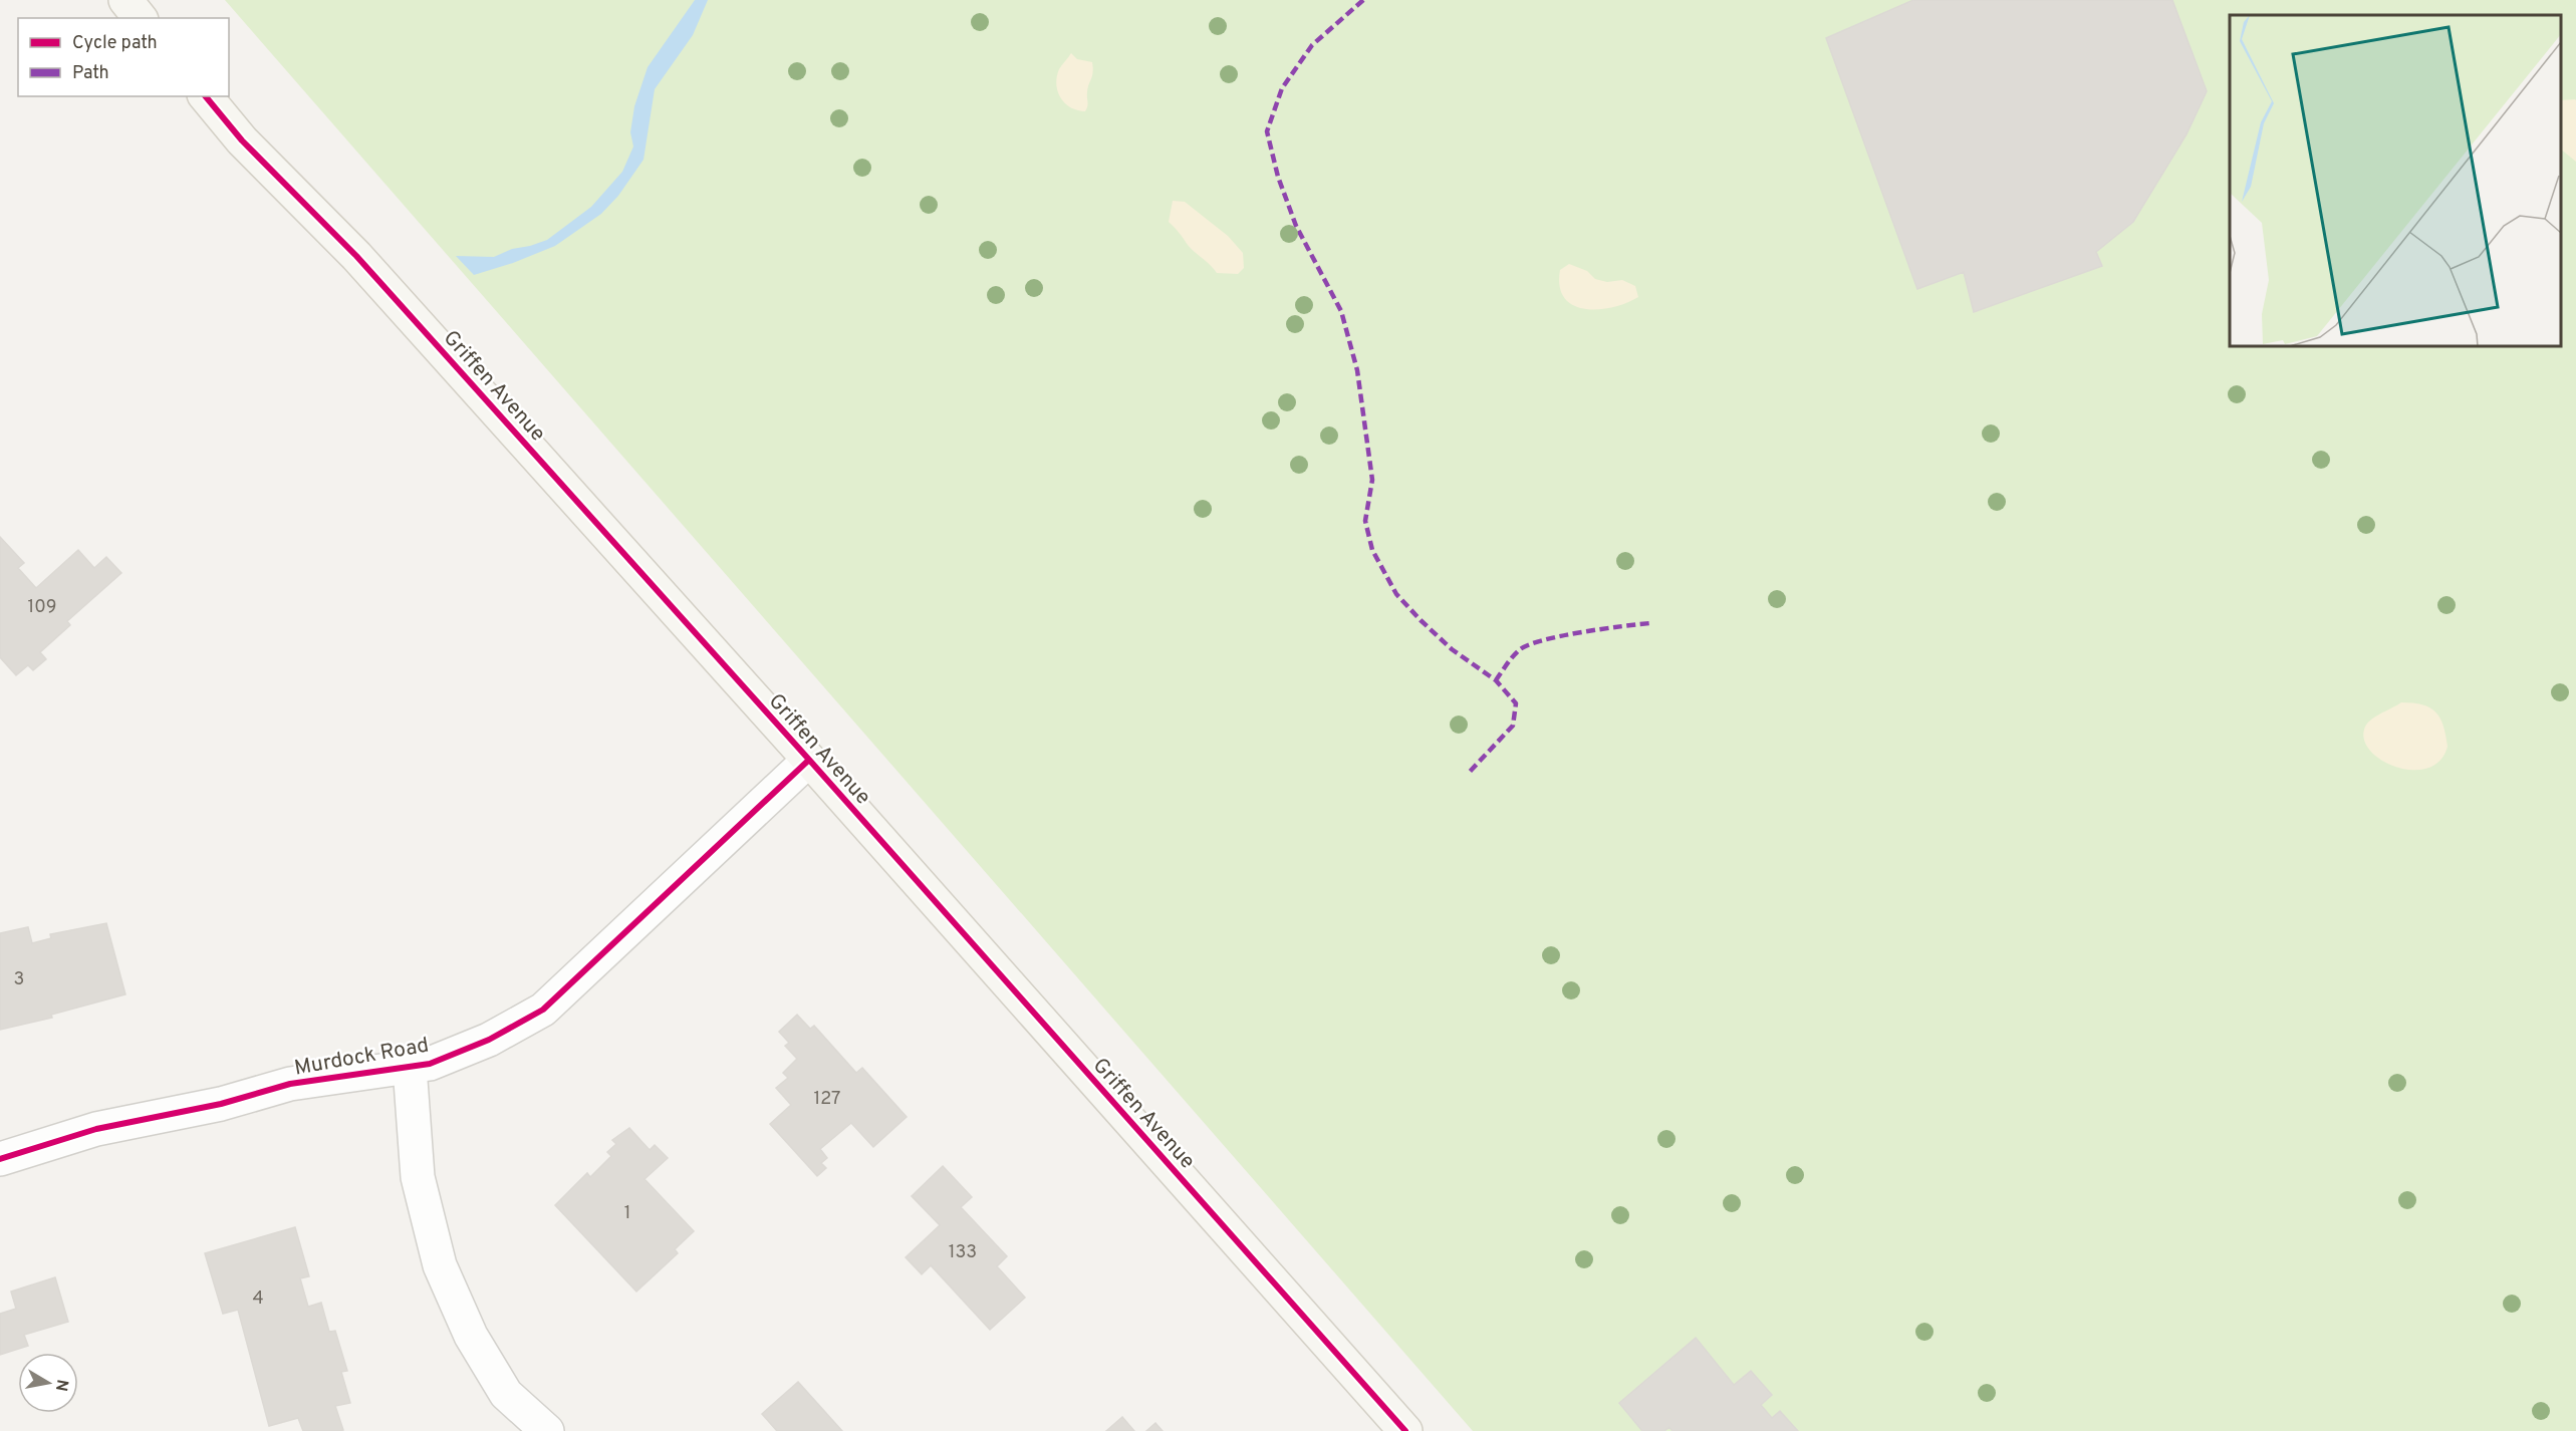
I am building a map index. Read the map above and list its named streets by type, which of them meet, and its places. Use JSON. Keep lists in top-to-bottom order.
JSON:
{
  "streets": {
    "street": ["Griffen Avenue", "Murdock Road"]
  },
  "crossings": [
    ["Griffen Avenue", "Murdock Road"]
  ],
  "house_numbers": [
    "109",
    "3",
    "127",
    "1",
    "133",
    "4"
  ],
  "legend": ["Cycle path", "Path"],
  "north": "right"
}
